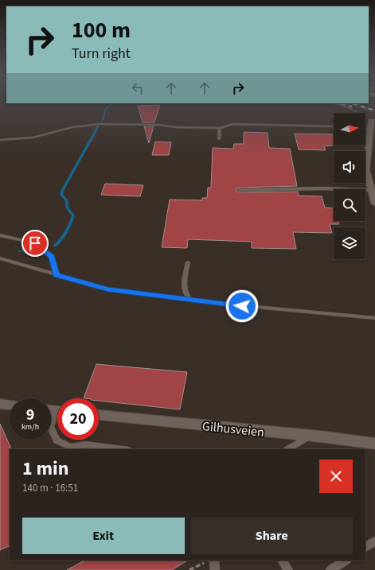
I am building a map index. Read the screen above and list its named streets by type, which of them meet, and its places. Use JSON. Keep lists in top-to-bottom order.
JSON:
{
  "streets": {
    "street": ["Gilhusveien"]
  },
  "north": "right",
  "page": {
    "turn": ["100 m", "Turn right"],
    "speed": "9 km/h",
    "limit": "20",
    "heading": ["1 min", "140 m · 16:51"],
    "buttons": ["Exit", "Share"]
  }
}
